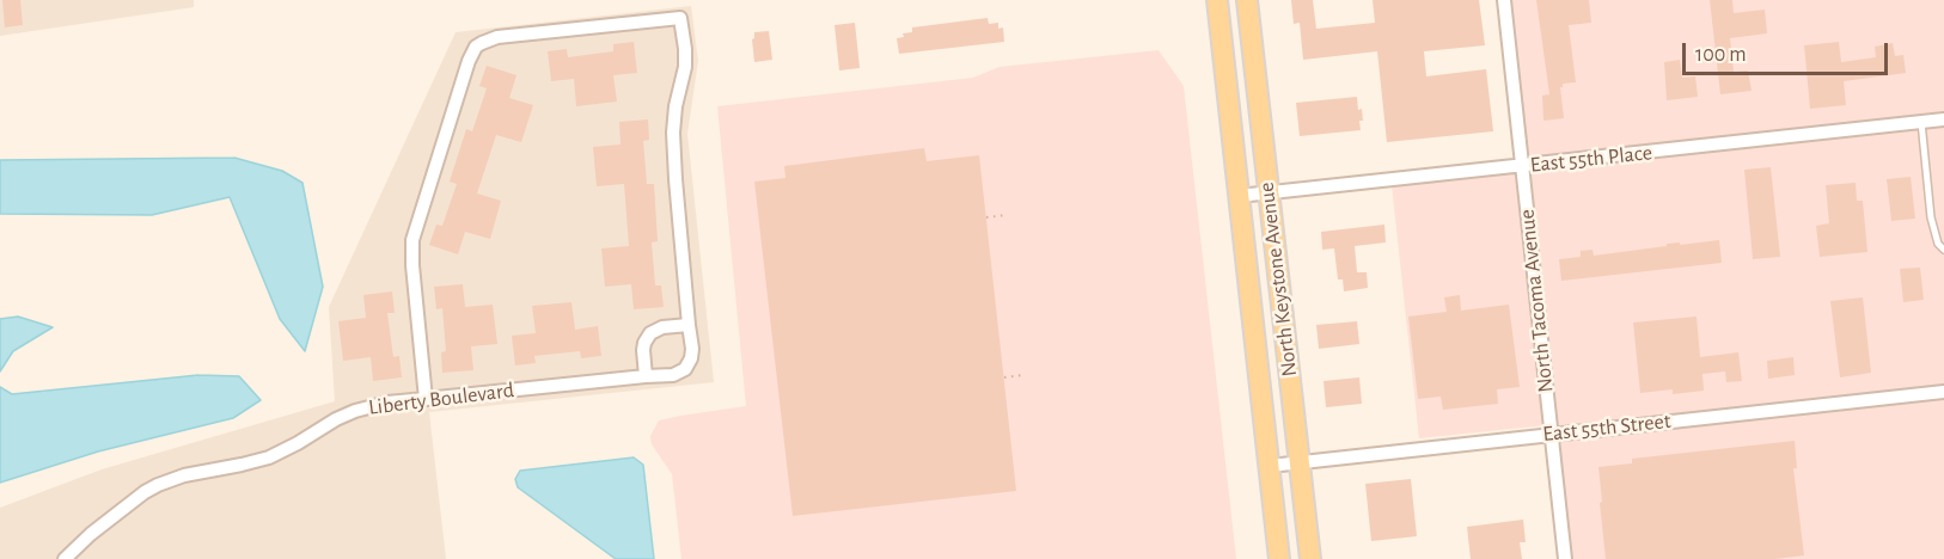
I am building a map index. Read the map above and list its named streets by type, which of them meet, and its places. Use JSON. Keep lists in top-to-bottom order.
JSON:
{
  "streets": {
    "main road": ["North Keystone Avenue"],
    "street": [
      "East 55th Place",
      "North Tacoma Avenue",
      "Liberty Boulevard",
      "East 55th Street"
    ]
  },
  "crossings": [
    ["East 55th Place", "North Keystone Avenue"],
    ["East 55th Place", "North Tacoma Avenue"],
    ["North Keystone Avenue", "East 55th Street"],
    ["North Tacoma Avenue", "East 55th Street"]
  ],
  "scale_bar": "100 m"
}
